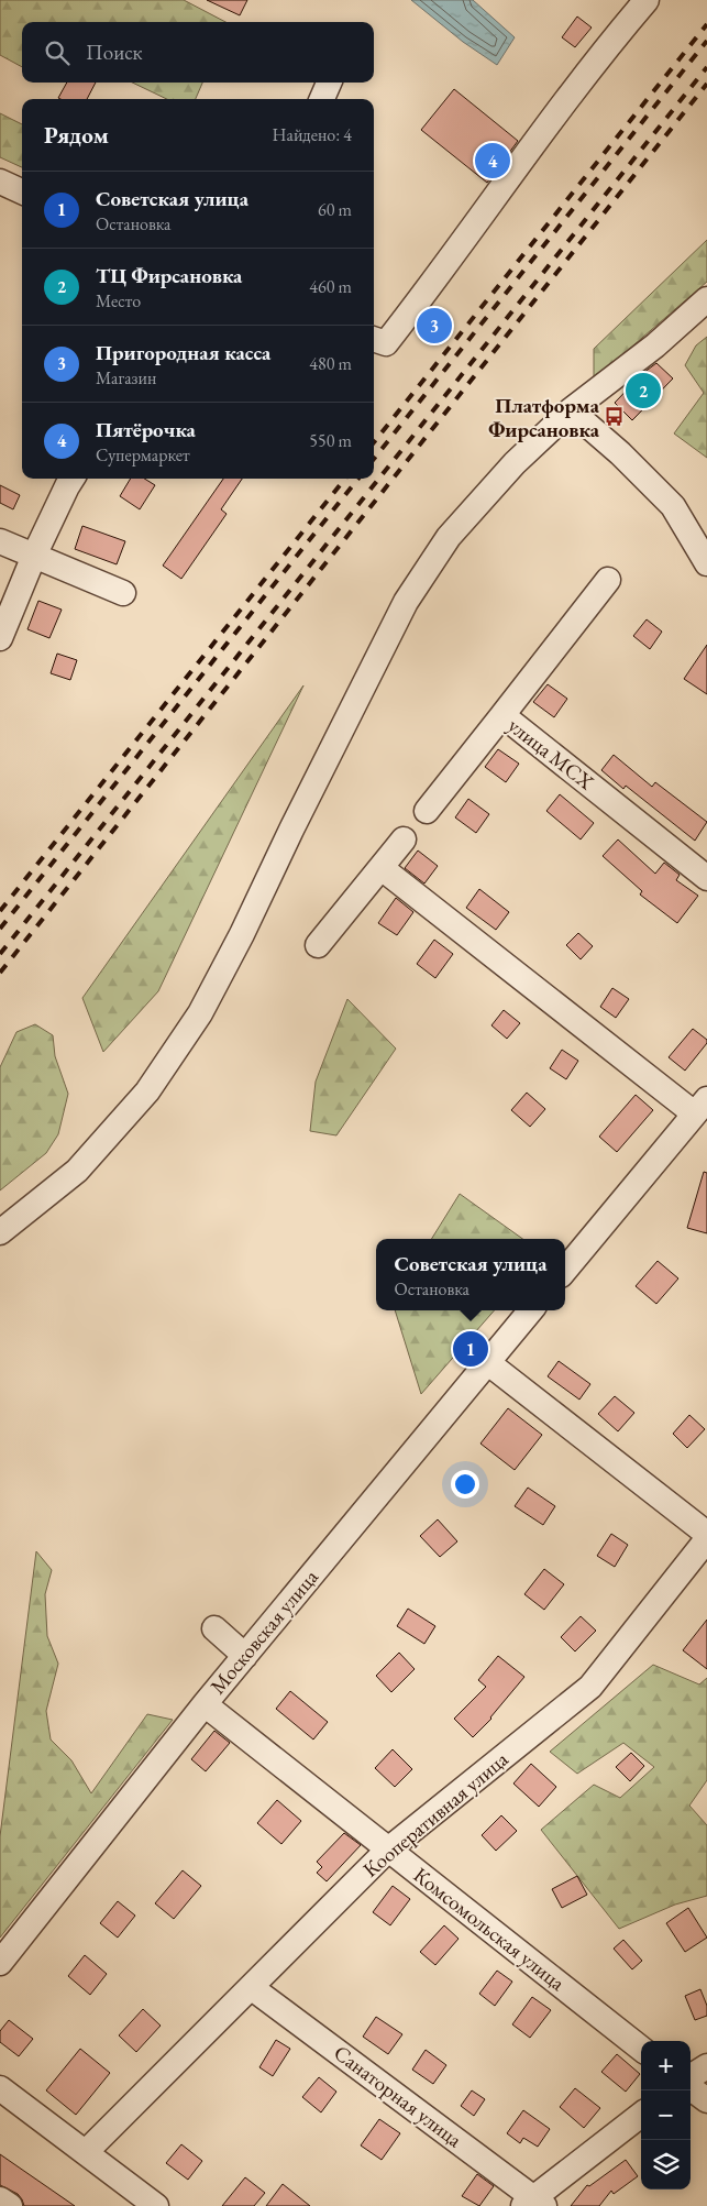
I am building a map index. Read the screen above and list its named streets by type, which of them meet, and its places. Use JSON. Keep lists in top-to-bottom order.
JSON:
{
  "streets": {
    "street": [
      "улица МСХ",
      "Московская улица",
      "Кооперативная улица",
      "Комсомольская улица",
      "Санаторная улица"
    ]
  },
  "crossings": [
    ["Московская улица", "Комсомольская улица"],
    ["Кооперативная улица", "Комсомольская улица"],
    ["Кооперативная улица", "Санаторная улица"]
  ],
  "places": {
    "bus stop": ["Платформа Фирсановка"]
  },
  "page": {
    "search": "Поиск",
    "heading": ["Рядом", "Найдено: 4"],
    "pins": [
      "4",
      "3",
      "2",
      "1"
    ],
    "list": [
      {
        "mark": "1",
        "name": "Советская улица",
        "note": "Остановка",
        "value": "60 m"
      },
      {
        "mark": "2",
        "name": "ТЦ Фирсановка",
        "note": "Место",
        "value": "460 m"
      },
      {
        "mark": "3",
        "name": "Пригородная касса",
        "note": "Магазин",
        "value": "480 m"
      },
      {
        "mark": "4",
        "name": "Пятёрочка",
        "note": "Супермаркет",
        "value": "550 m"
      }
    ],
    "popup": ["Советская улица", "Остановка"],
    "map_buttons": ["+", "−"]
  }
}
